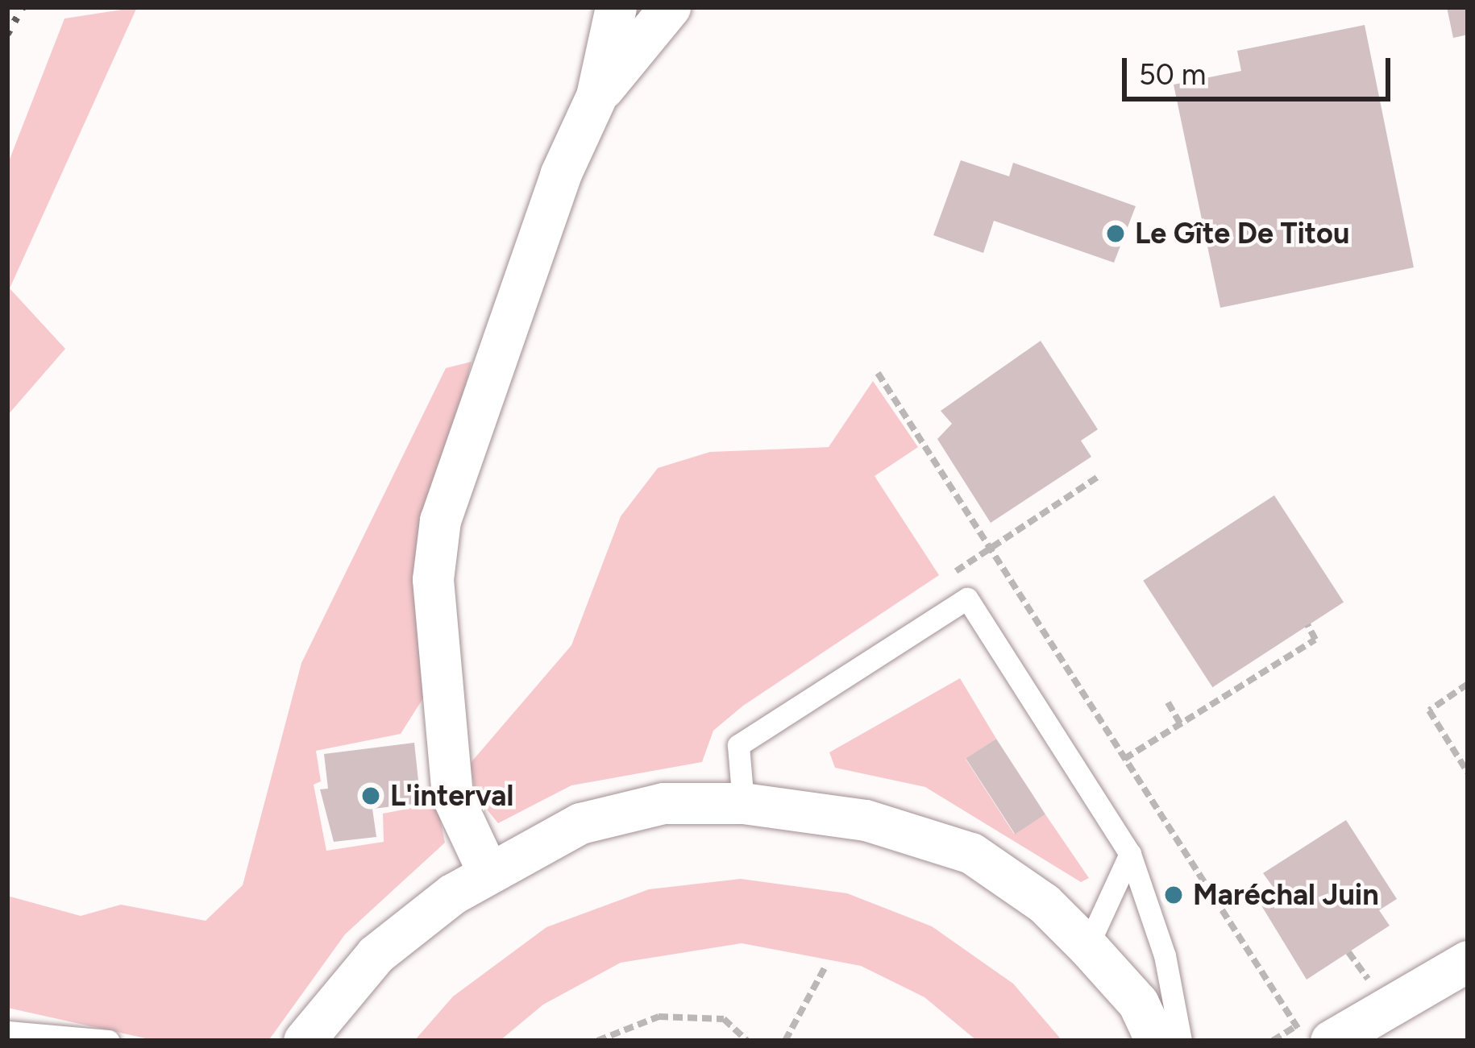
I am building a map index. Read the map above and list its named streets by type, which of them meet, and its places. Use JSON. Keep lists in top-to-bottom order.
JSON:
{
  "places": ["Le Gîte De Titou", "L'interval", "Maréchal Juin"],
  "scale_bar": "50 m"
}
